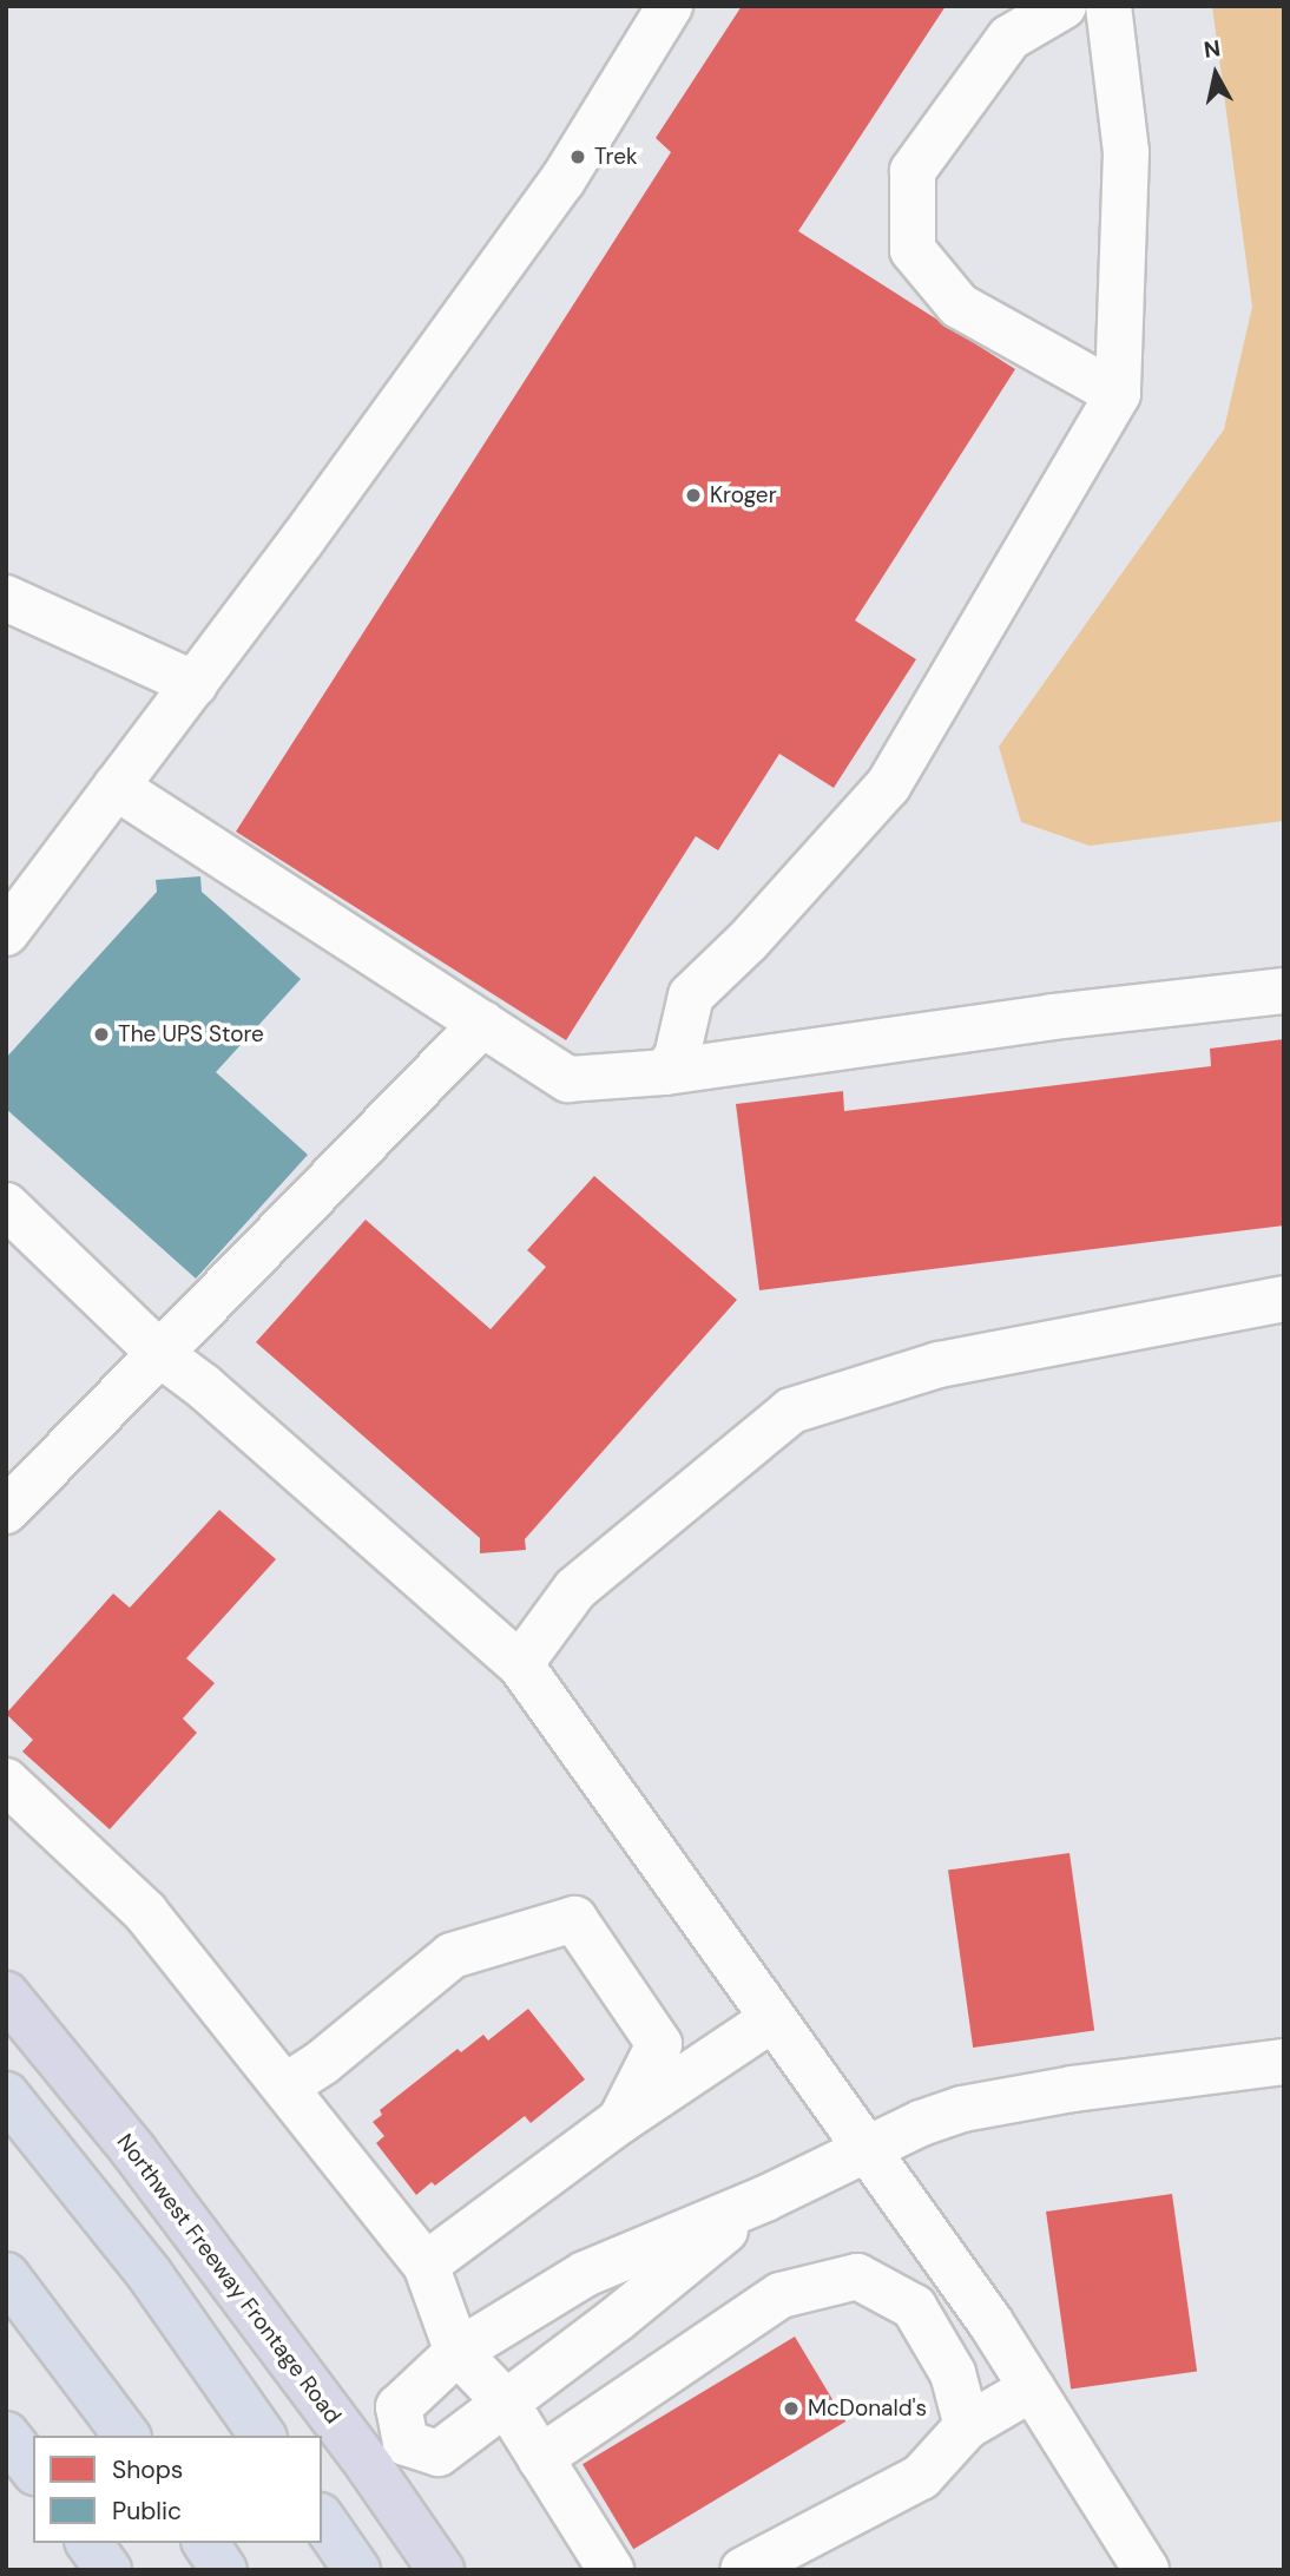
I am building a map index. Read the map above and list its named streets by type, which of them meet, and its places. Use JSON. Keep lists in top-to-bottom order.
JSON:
{
  "streets": {
    "main road": ["Northwest Freeway Frontage Road"]
  },
  "places": [
    "Trek",
    "Kroger",
    "The UPS Store",
    "McDonald's"
  ],
  "legend": ["Shops", "Public"],
  "north": "top"
}
